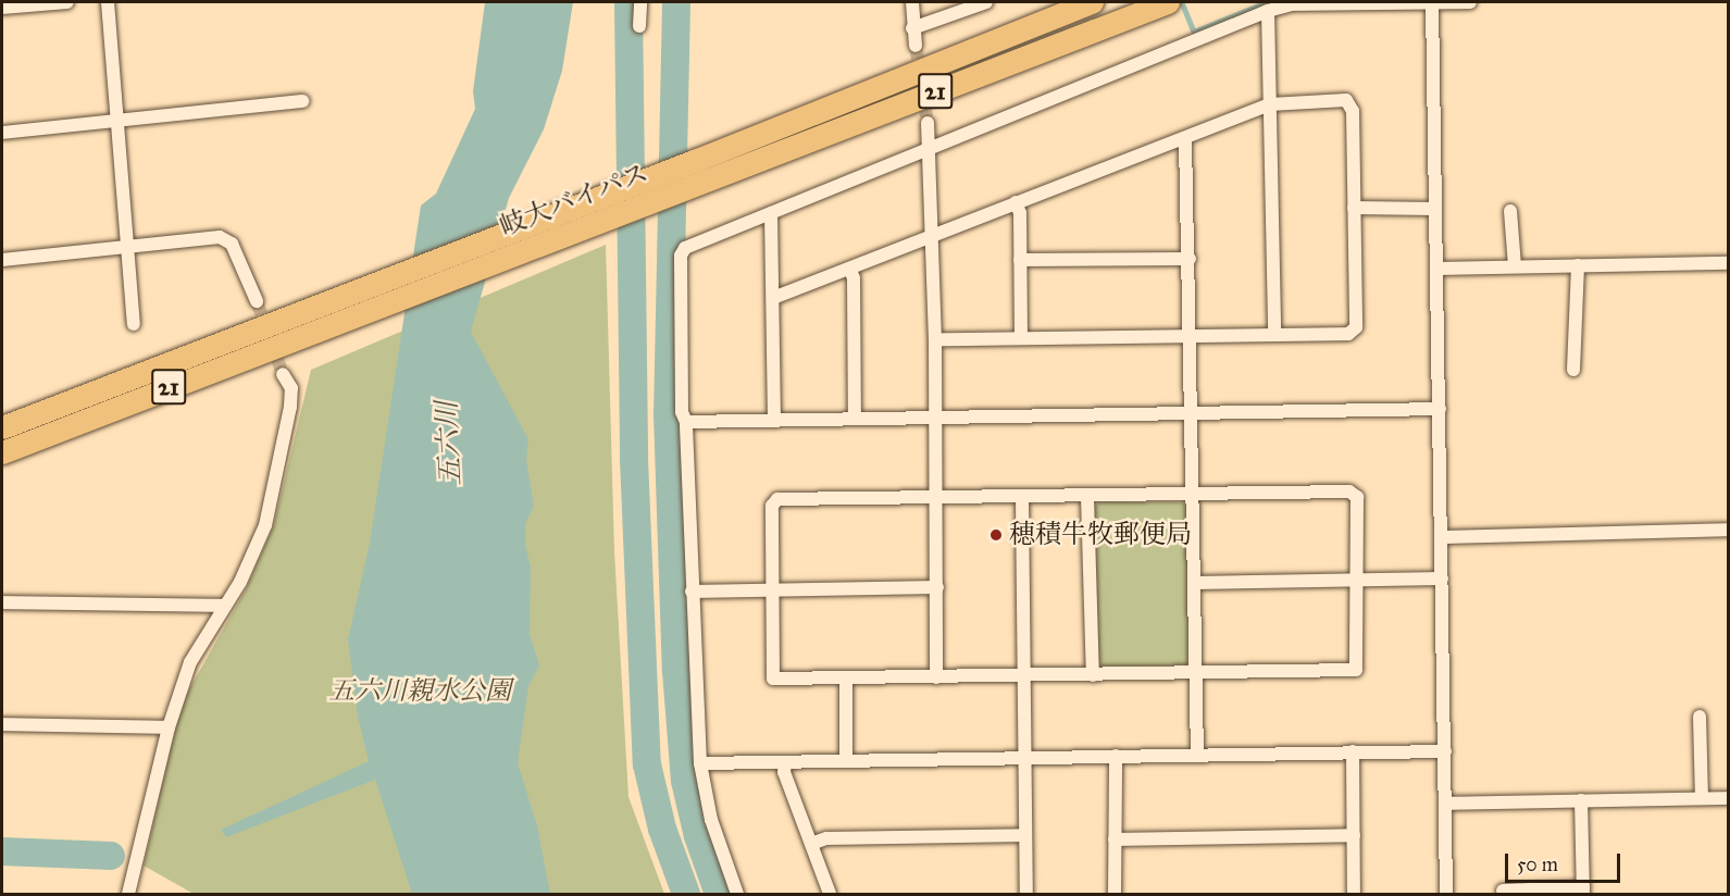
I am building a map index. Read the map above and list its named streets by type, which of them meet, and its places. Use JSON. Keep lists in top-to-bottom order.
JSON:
{
  "streets": {
    "highway": ["21", "岐大バイパス"]
  },
  "water": ["五六川"],
  "parks": ["五六川親水公園"],
  "places": ["穂積牛牧郵便局"],
  "scale_bar": "50 m"
}
